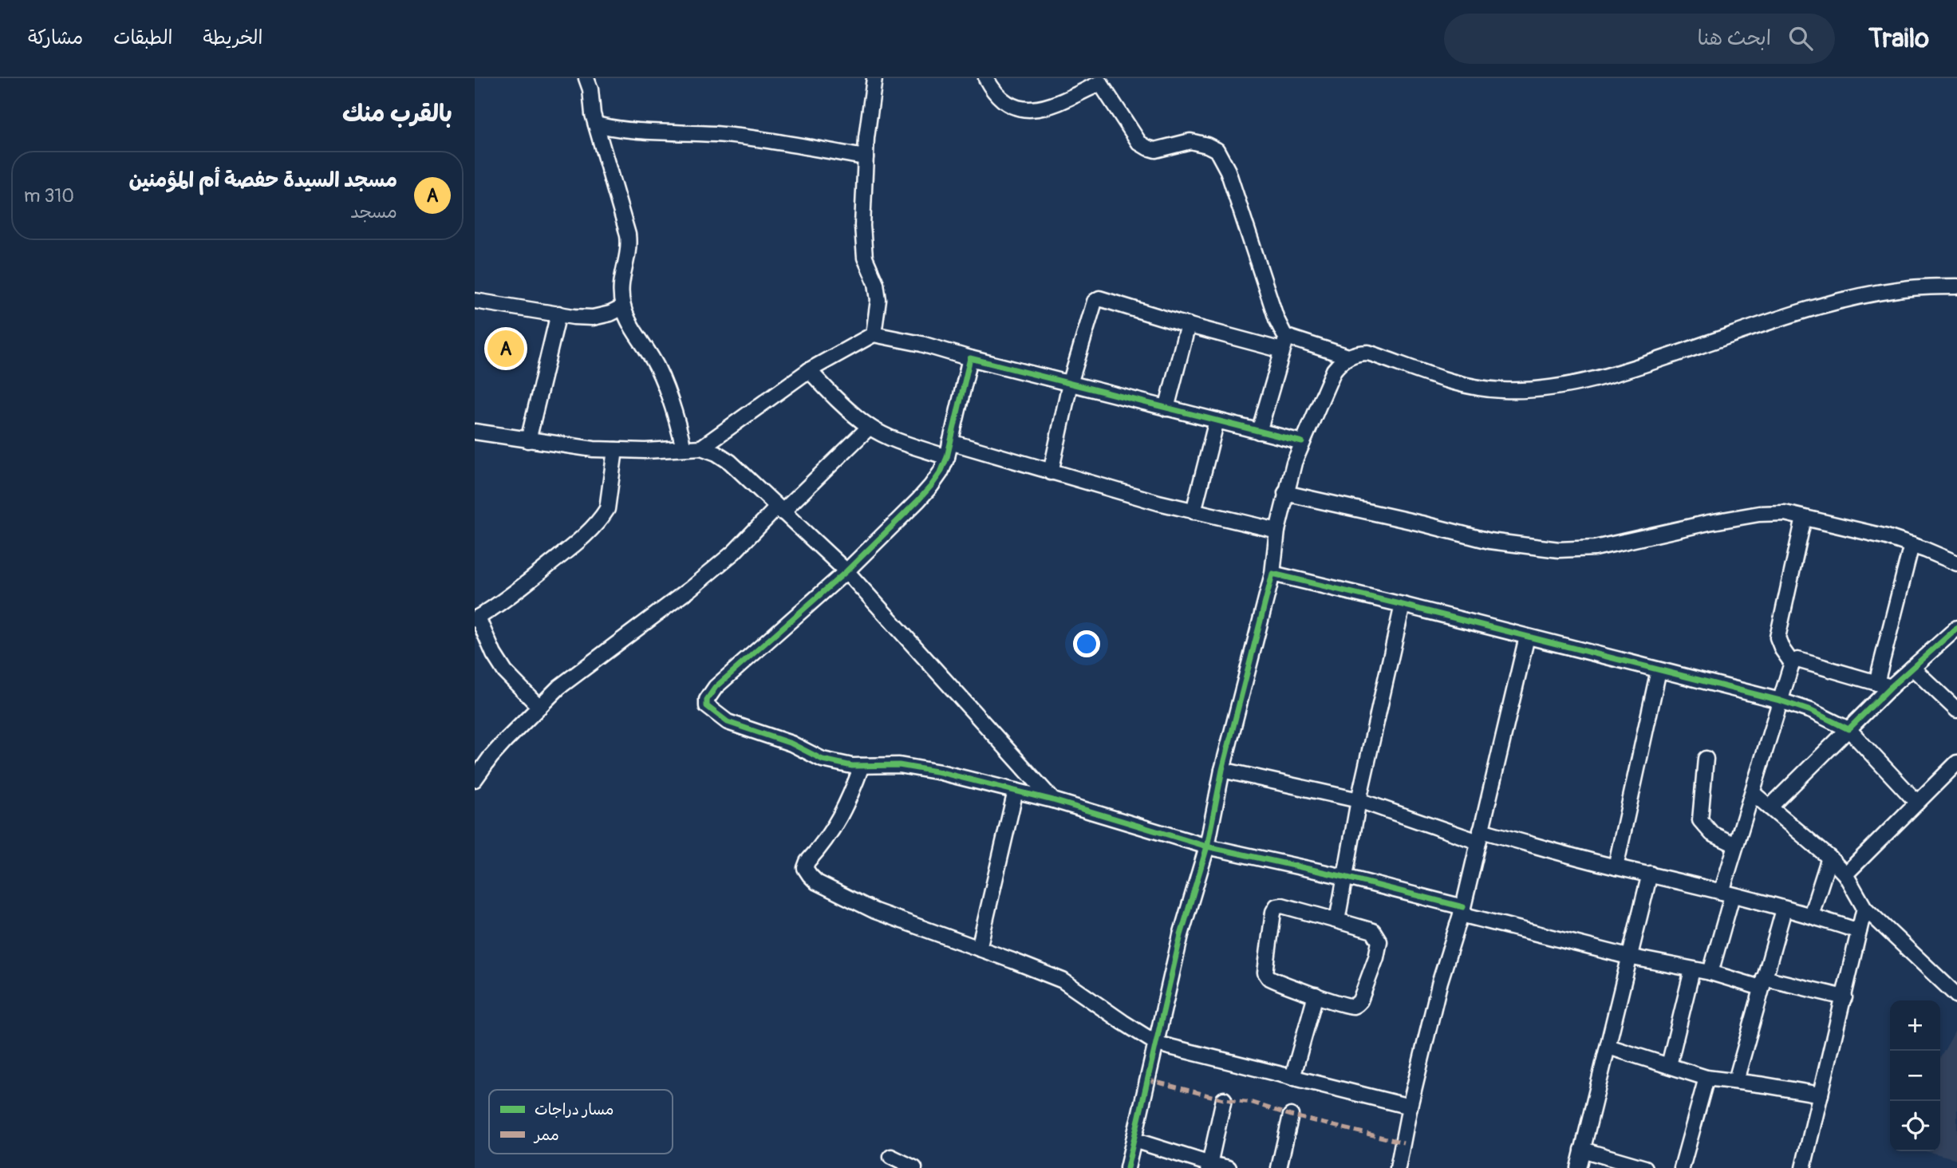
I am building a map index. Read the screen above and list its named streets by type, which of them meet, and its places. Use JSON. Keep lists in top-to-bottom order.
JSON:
{
  "legend": ["مسار دراجات", "ممر"],
  "page": {
    "header": "Trailo",
    "search": "ابحث هنا",
    "nav": ["الخريطة", "الطبقات", "مشاركة"],
    "heading": "بالقرب منك",
    "list": [
      {
        "mark": "A",
        "name": "مسجد السيدة حفصة أم المؤمنين",
        "note": "مسجد",
        "value": "310 m"
      }
    ],
    "pins": "A",
    "map_buttons": ["+", "−"]
  }
}
